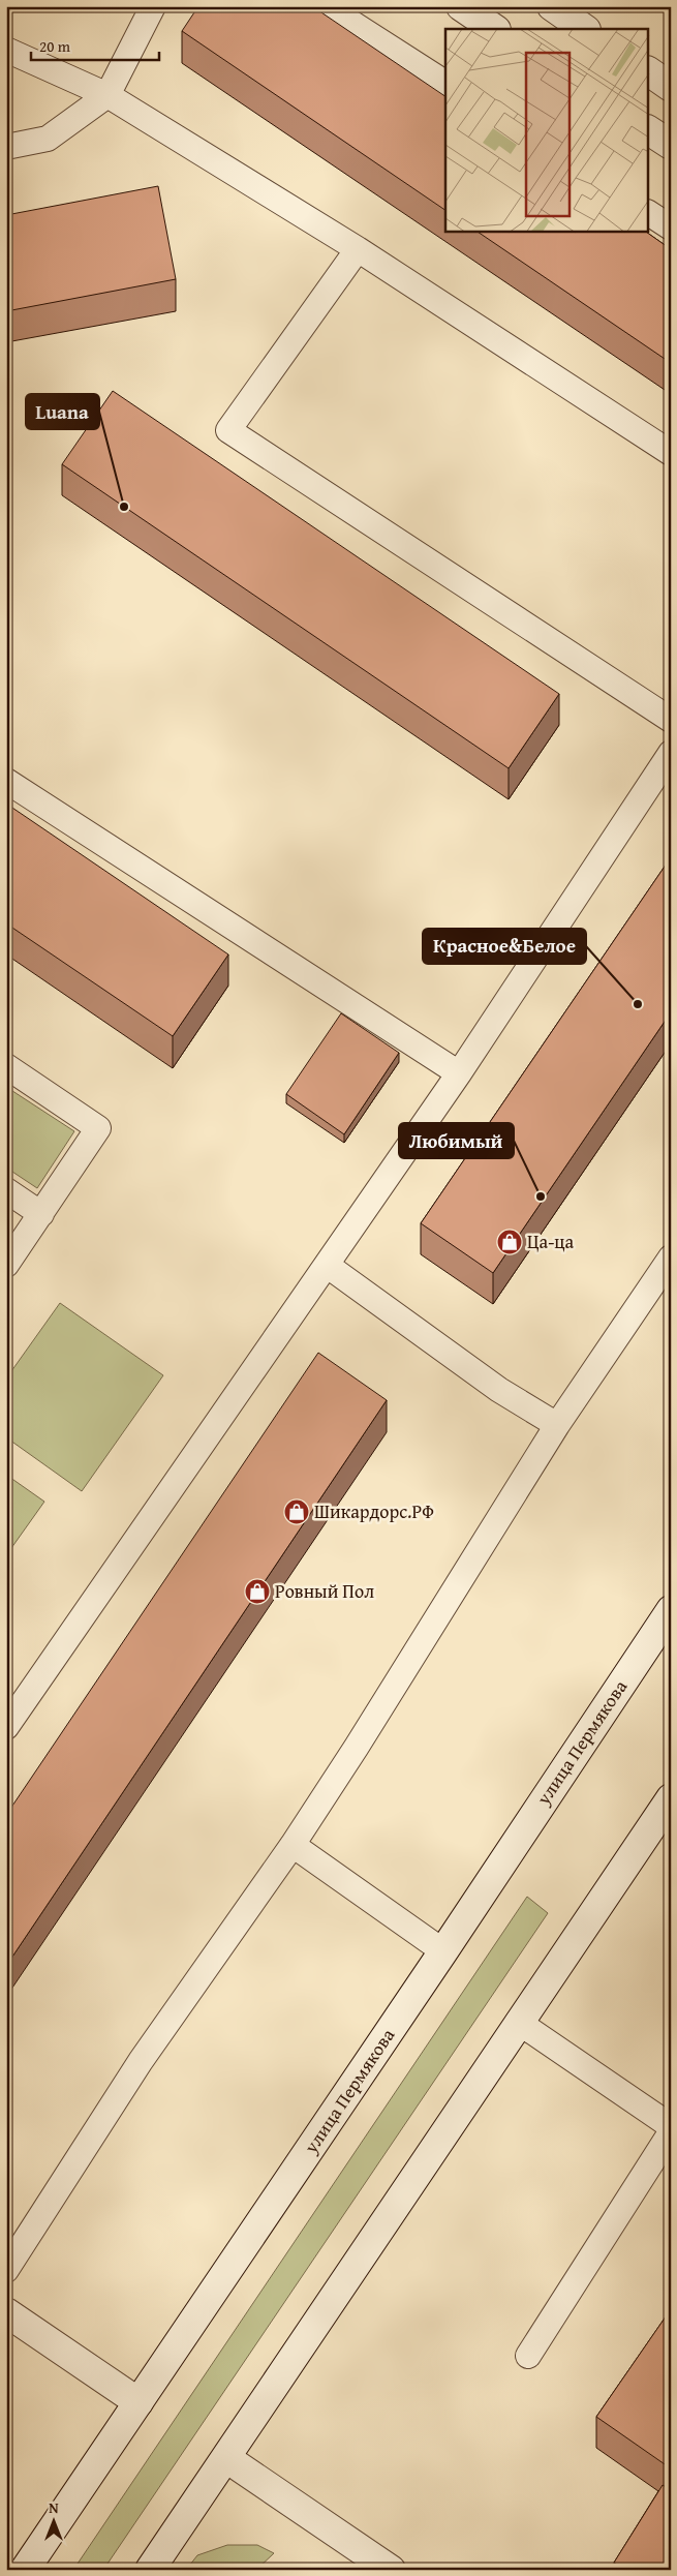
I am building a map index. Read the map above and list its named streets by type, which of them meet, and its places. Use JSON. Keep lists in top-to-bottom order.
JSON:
{
  "streets": {
    "main road": ["улица Пермякова"]
  },
  "places": {
    "other": ["Luana", "Красное&Белое", "Любимый"],
    "shop": ["Ца-ца", "Шикардорс.РФ", "Ровный Пол"]
  },
  "scale_bar": "20 m",
  "north": "top"
}
